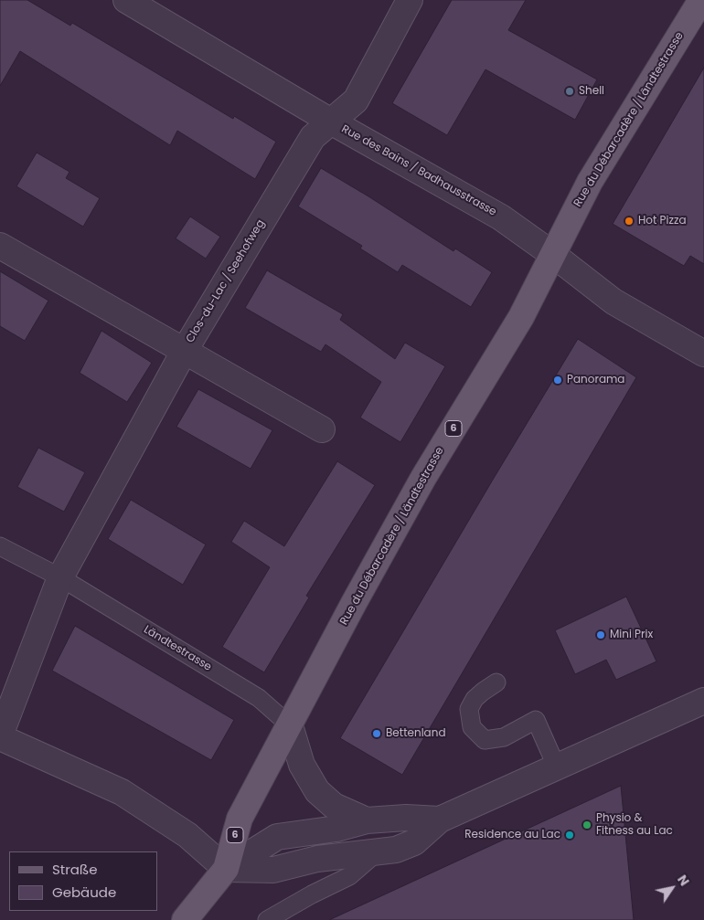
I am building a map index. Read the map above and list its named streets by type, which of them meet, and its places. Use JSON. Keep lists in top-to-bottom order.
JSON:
{
  "streets": {
    "main road": ["Rue du Débarcadère / Ländtestrasse", "6"],
    "street": ["Rue des Bains / Badhausstrasse", "Clos-du-Lac / Seehofweg"],
    "lane": ["Ländtestrasse"]
  },
  "crossings": [
    ["Rue du Débarcadère / Ländtestrasse", "Rue des Bains / Badhausstrasse"],
    ["Rue du Débarcadère / Ländtestrasse", "6"],
    ["Rue du Débarcadère / Ländtestrasse", "Ländtestrasse"],
    ["Rue des Bains / Badhausstrasse", "Clos-du-Lac / Seehofweg"],
    ["Clos-du-Lac / Seehofweg", "Ländtestrasse"]
  ],
  "places": [
    "Shell",
    "Hot Pizza",
    "Panorama",
    "Mini Prix",
    "Bettenland",
    "Physio & Fitness au Lac",
    "Residence au Lac"
  ],
  "legend": ["Straße", "Gebäude"],
  "north": "top right"
}
